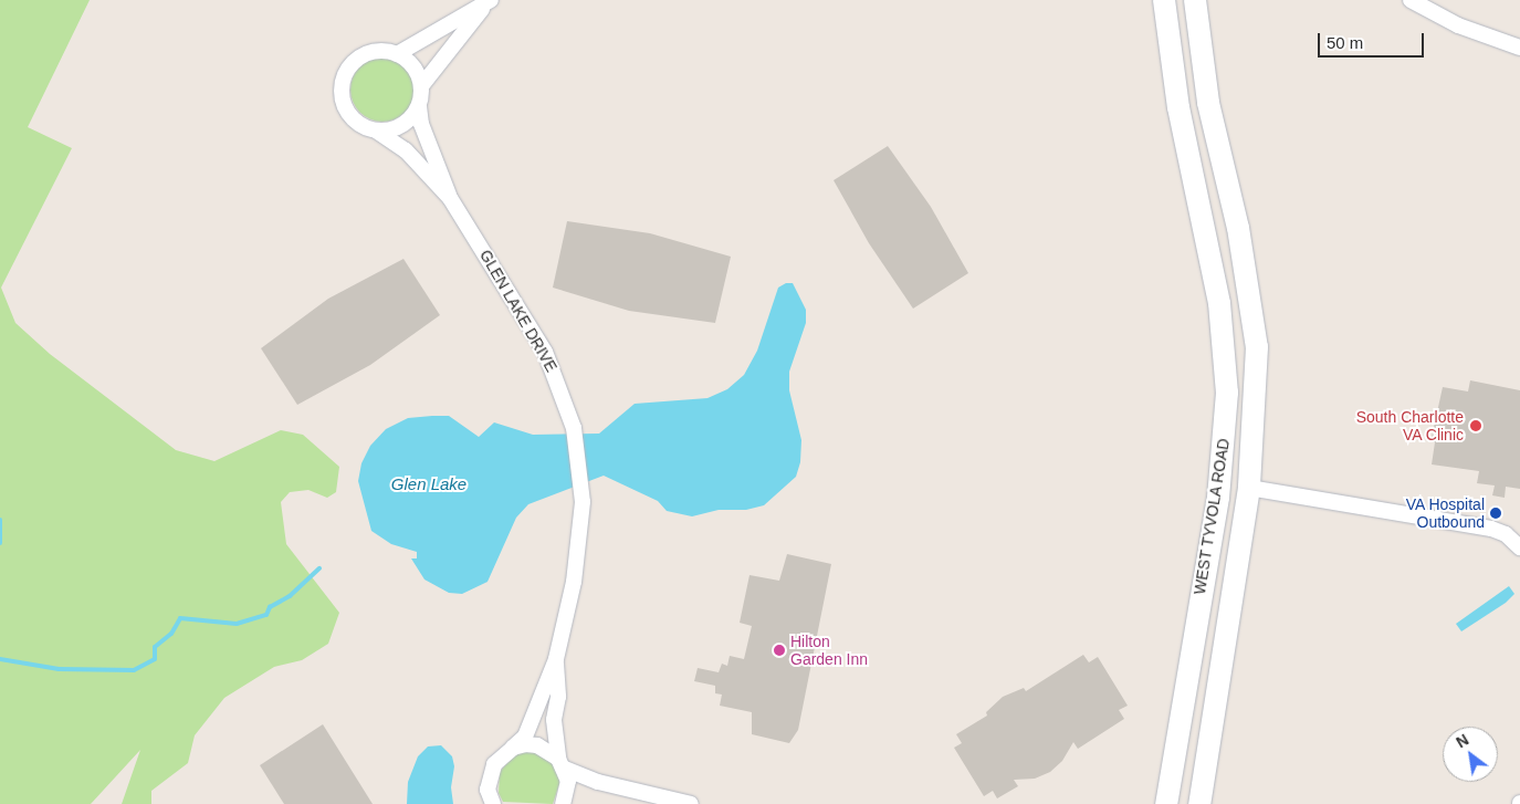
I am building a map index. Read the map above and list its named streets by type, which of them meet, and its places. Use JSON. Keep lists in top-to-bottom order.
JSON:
{
  "streets": {
    "main road": ["WEST TYVOLA ROAD"],
    "street": ["GLEN LAKE DRIVE"]
  },
  "water": ["Glen Lake"],
  "places": ["South Charlotte VA Clinic", "VA Hospital Outbound", "Hilton Garden Inn"],
  "scale_bar": "50 m",
  "north": "top left"
}
